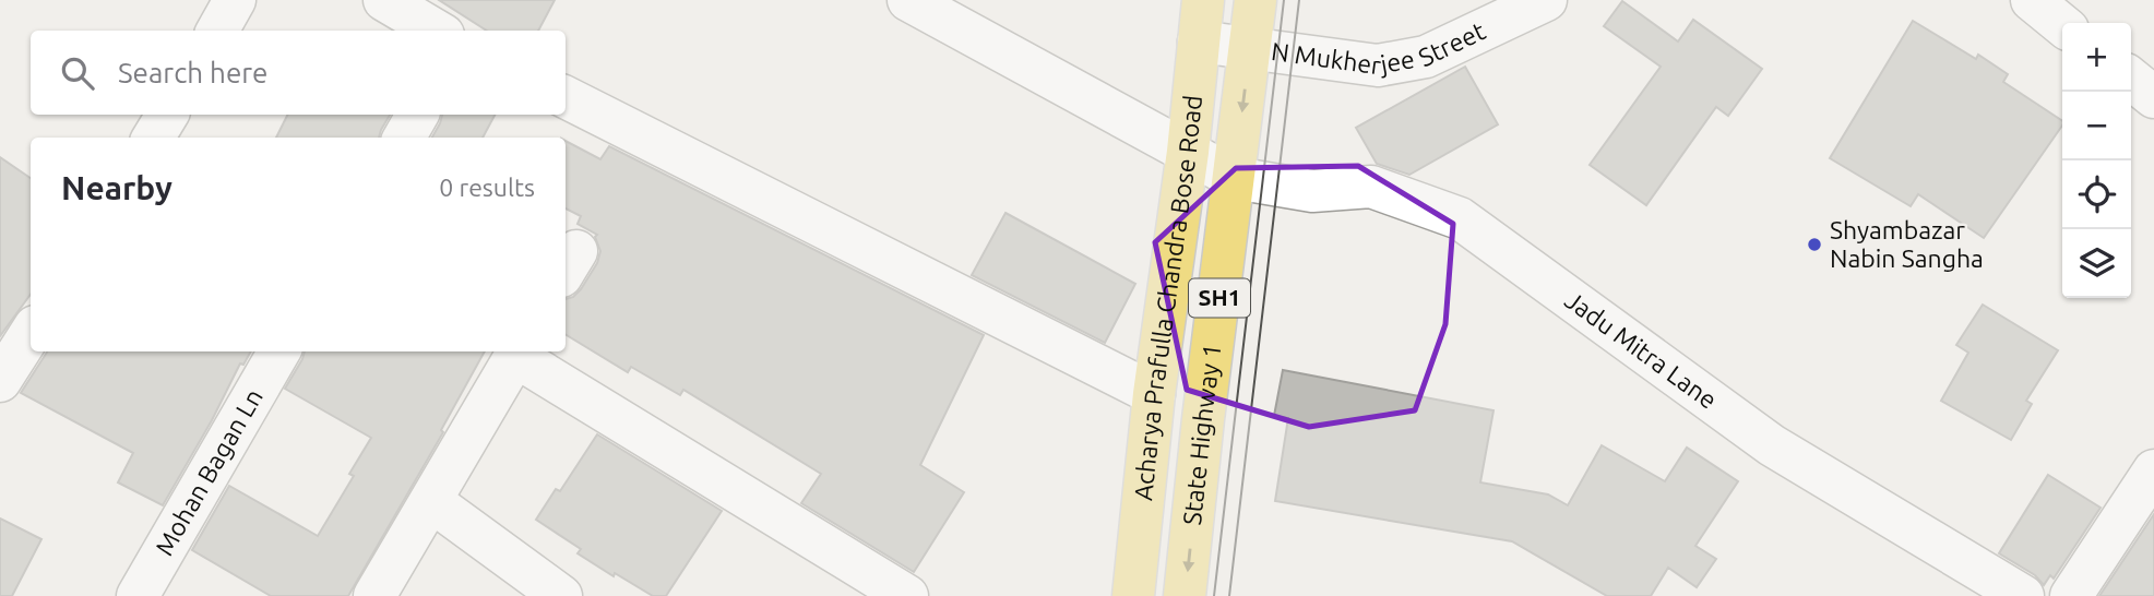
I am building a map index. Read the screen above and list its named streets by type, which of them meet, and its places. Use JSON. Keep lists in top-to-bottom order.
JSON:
{
  "streets": {
    "main road": ["Acharya Prafulla Chandra Bose Road", "SH1", "State Highway 1"],
    "street": ["N Mukherjee Street", "Jadu Mitra Lane", "Mohan Bagan Ln"]
  },
  "crossings": [
    ["N Mukherjee Street", "Acharya Prafulla Chandra Bose Road"],
    ["N Mukherjee Street", "State Highway 1"],
    ["Acharya Prafulla Chandra Bose Road", "Jadu Mitra Lane"],
    ["Jadu Mitra Lane", "State Highway 1"]
  ],
  "one_way": ["State Highway 1"],
  "places": ["Shyambazar Nabin Sangha"],
  "page": {
    "map_buttons": ["+", "−"],
    "search": "Search here",
    "heading": ["Nearby", "0 results"]
  }
}
